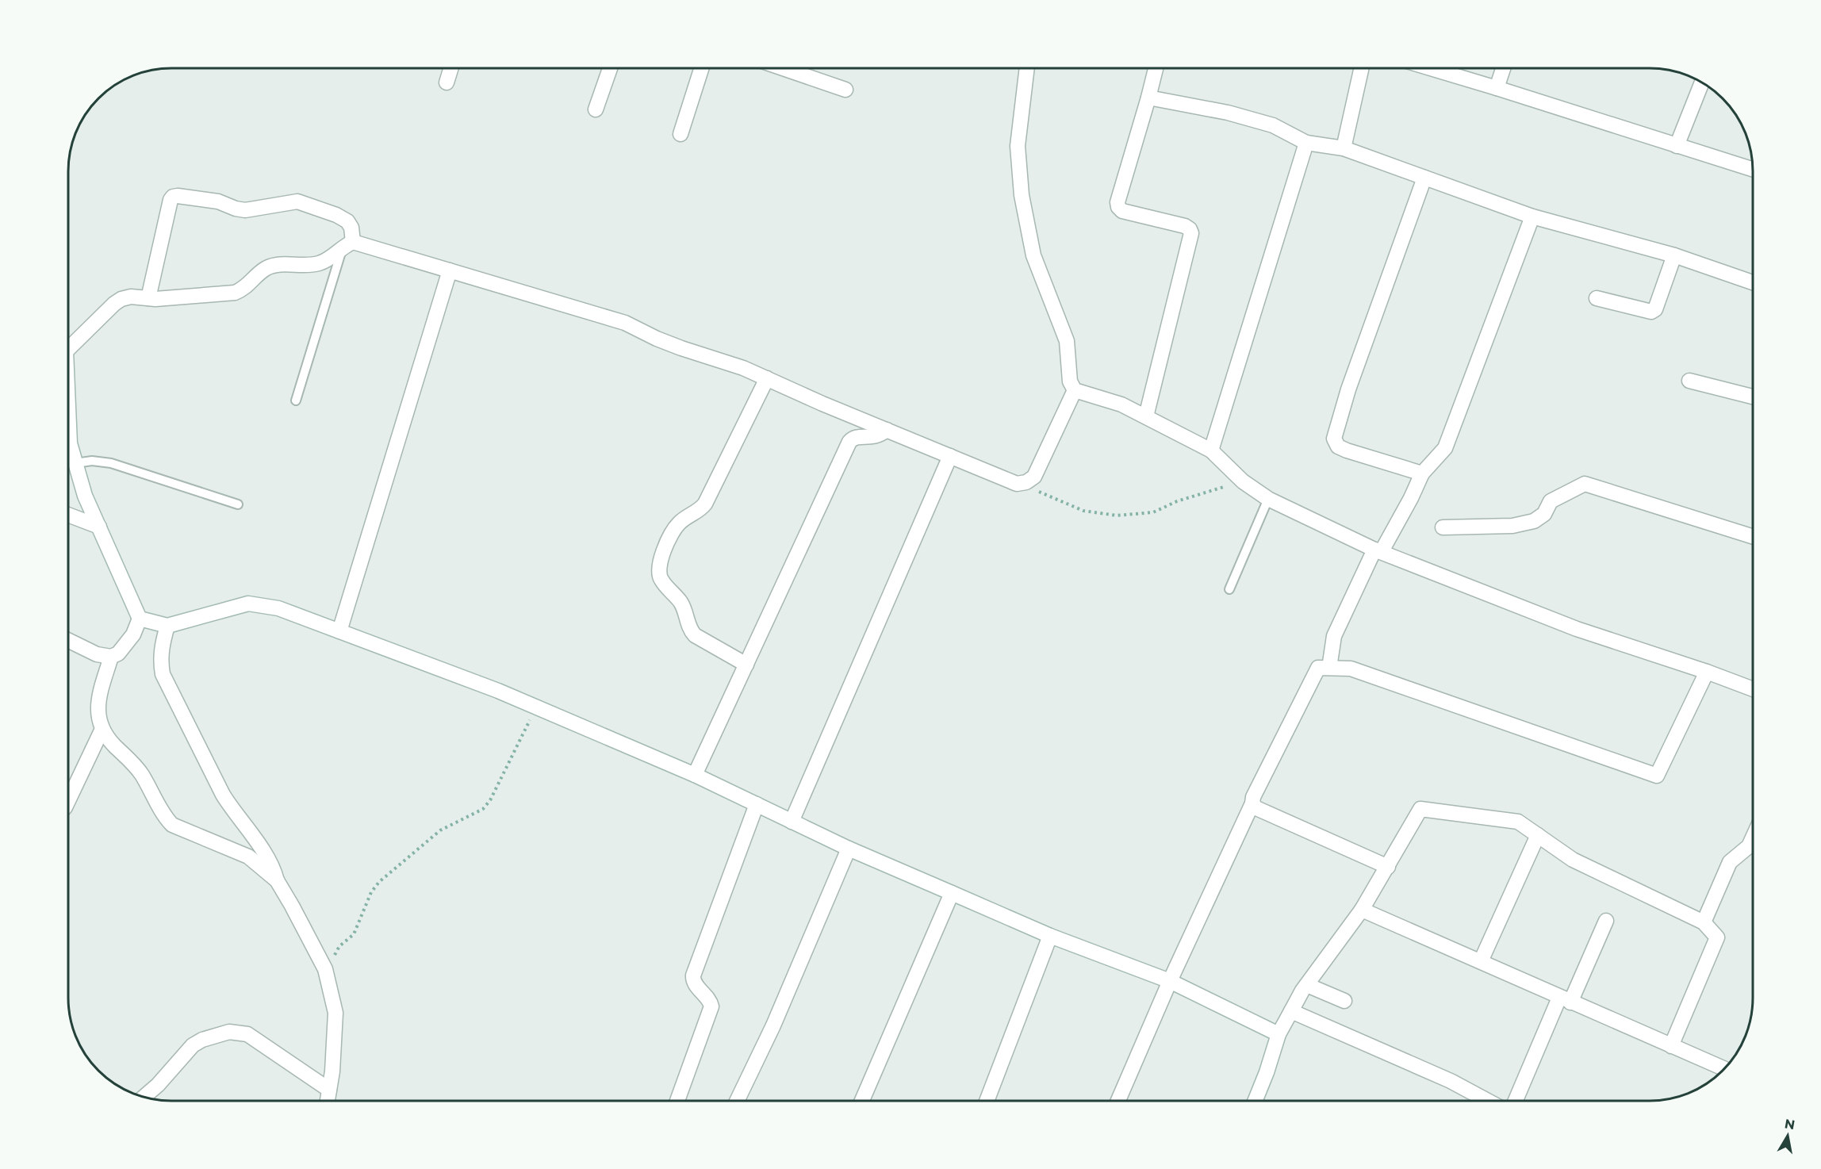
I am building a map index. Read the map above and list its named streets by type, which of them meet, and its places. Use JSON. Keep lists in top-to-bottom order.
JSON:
{
  "north": "top"
}
